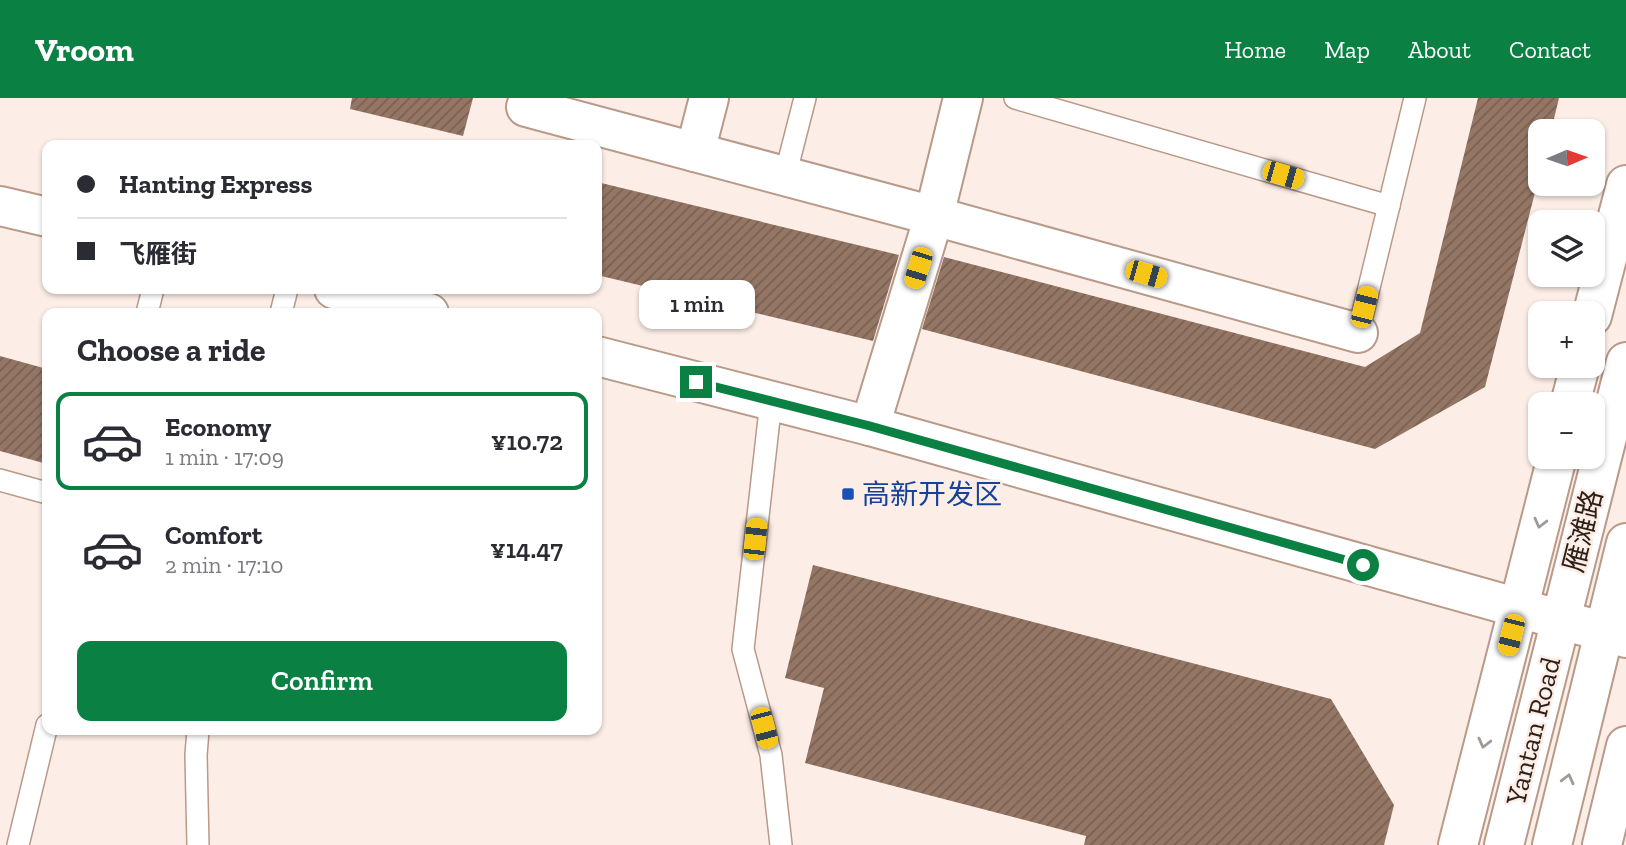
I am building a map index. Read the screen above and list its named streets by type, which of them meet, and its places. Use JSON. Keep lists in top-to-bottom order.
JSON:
{
  "streets": {
    "main road": ["雁滩路", "Yantan Road"]
  },
  "crossings": [
    ["雁滩路", "Yantan Road"]
  ],
  "places": {
    "transit": ["高新开发区"]
  },
  "north": "right",
  "page": {
    "header": "Vroom",
    "nav": [
      "Home",
      "Map",
      "About",
      "Contact"
    ],
    "map_buttons": ["+", "−"],
    "banner": ["Hanting Express", "飞雁街"],
    "bubble": "1 min",
    "heading": "Choose a ride",
    "list": [
      {
        "name": "Economy",
        "note": "1 min · 17:09",
        "value": "¥10.72"
      },
      {
        "name": "Comfort",
        "note": "2 min · 17:10",
        "value": "¥14.47"
      }
    ],
    "buttons": "Confirm"
  }
}
